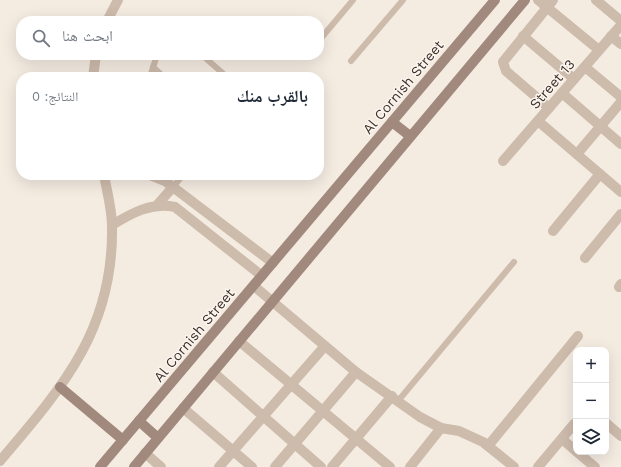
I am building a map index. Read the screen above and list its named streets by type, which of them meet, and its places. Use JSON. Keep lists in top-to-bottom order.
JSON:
{
  "streets": {
    "main road": ["Al Cornish Street"],
    "street": ["Street 13"]
  },
  "page": {
    "search": "ابحث هنا",
    "heading": ["بالقرب منك", "النتائج: 0"],
    "map_buttons": ["+", "−"]
  }
}
